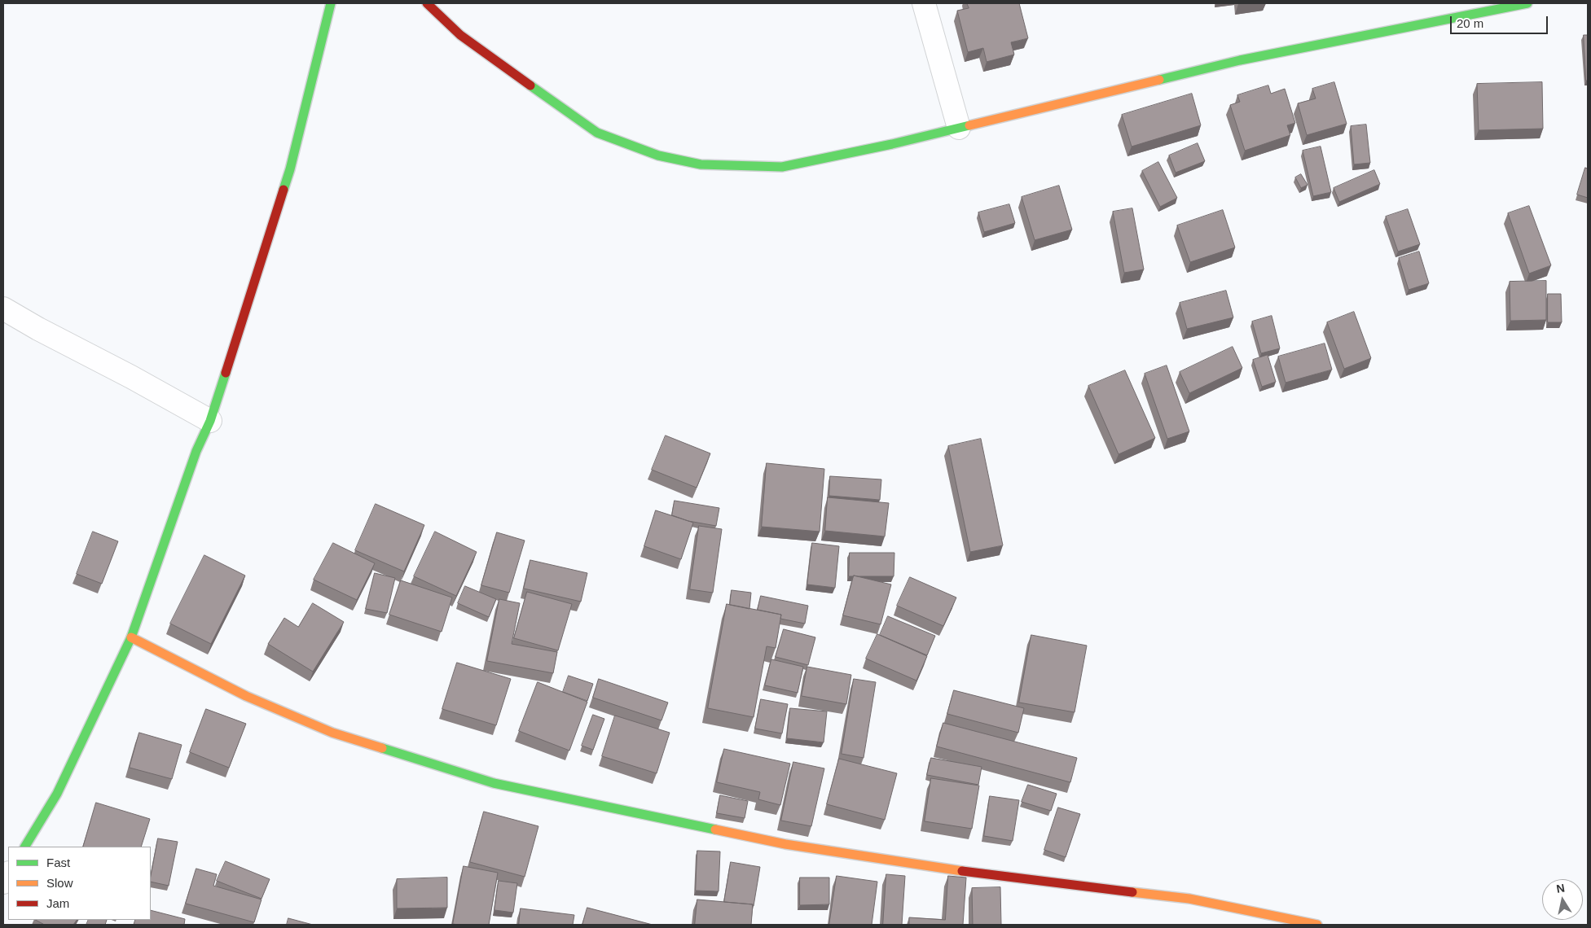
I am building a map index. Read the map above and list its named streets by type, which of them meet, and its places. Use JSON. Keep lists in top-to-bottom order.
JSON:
{
  "legend": ["Fast", "Slow", "Jam"],
  "scale_bar": "20 m",
  "north": "top"
}
